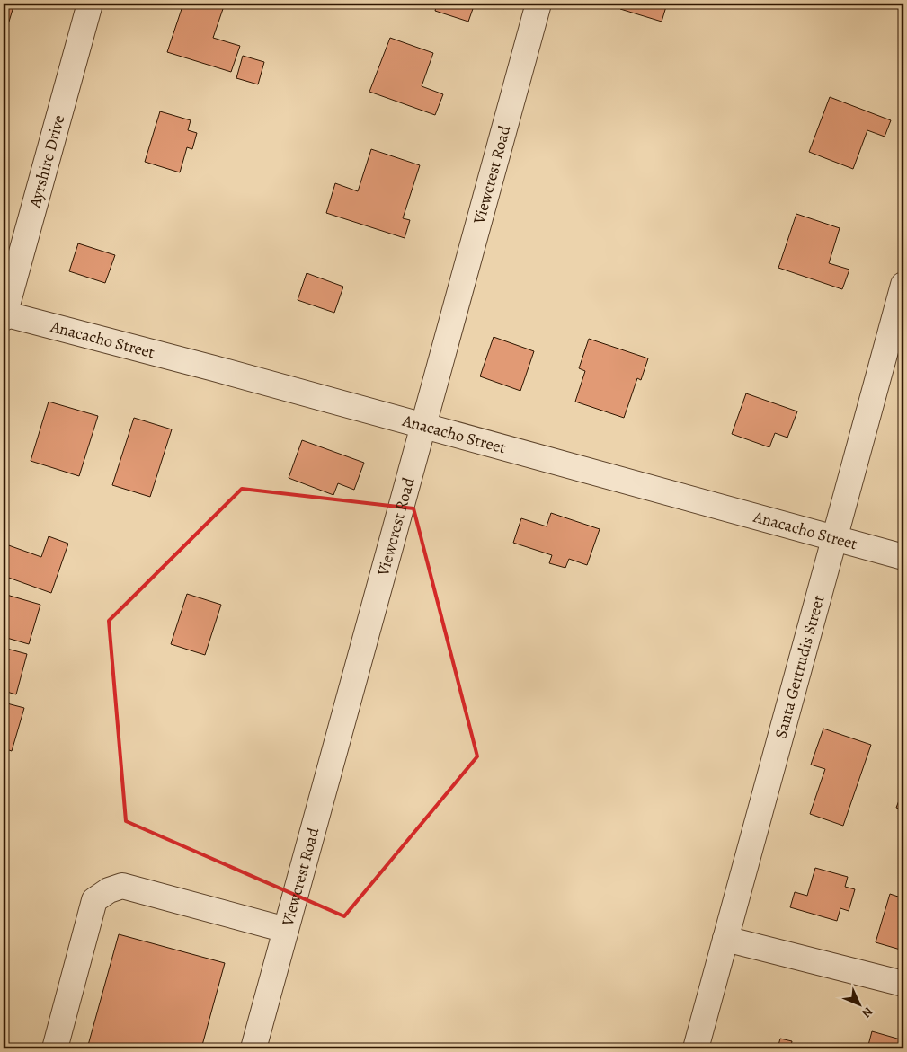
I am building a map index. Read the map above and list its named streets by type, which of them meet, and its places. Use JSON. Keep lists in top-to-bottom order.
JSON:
{
  "streets": {
    "street": [
      "Ayrshire Drive",
      "Viewcrest Road",
      "Anacacho Street",
      "Santa Gertrudis Street"
    ]
  },
  "crossings": [
    ["Ayrshire Drive", "Anacacho Street"],
    ["Viewcrest Road", "Anacacho Street"],
    ["Anacacho Street", "Santa Gertrudis Street"]
  ],
  "north": "bottom right"
}
